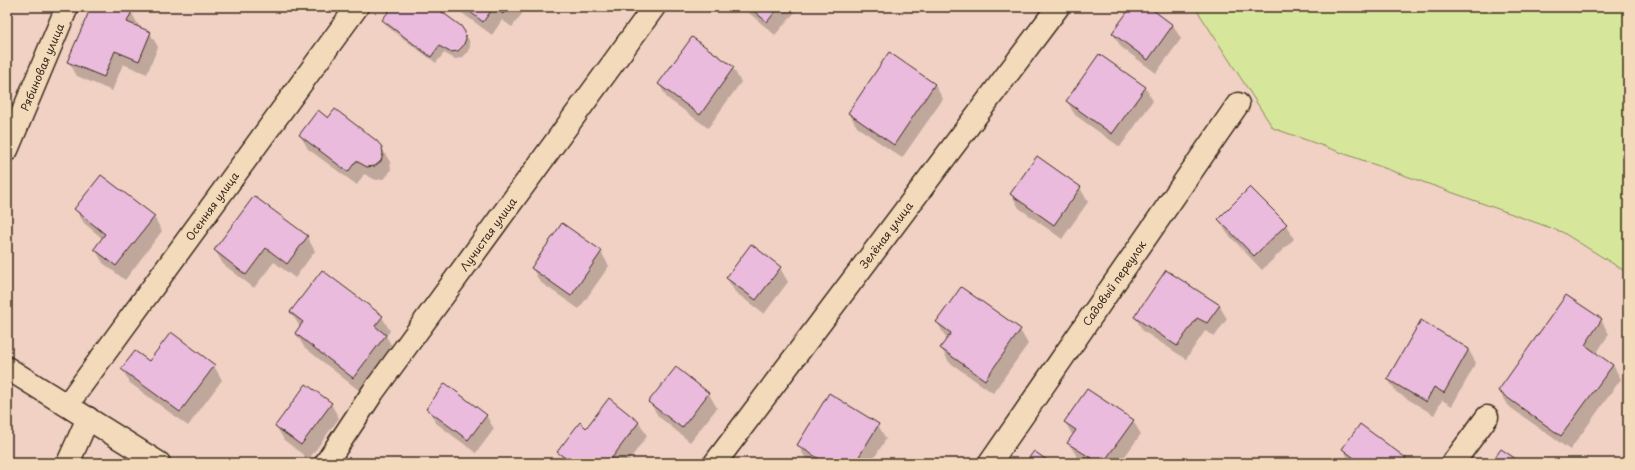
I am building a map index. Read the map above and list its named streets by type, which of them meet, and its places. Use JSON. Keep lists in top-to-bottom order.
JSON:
{
  "streets": {
    "street": [
      "Рябиновая улица",
      "Осенняя улица",
      "Лучистая улица",
      "Зелёная улица",
      "Садовый переулок"
    ]
  }
}
